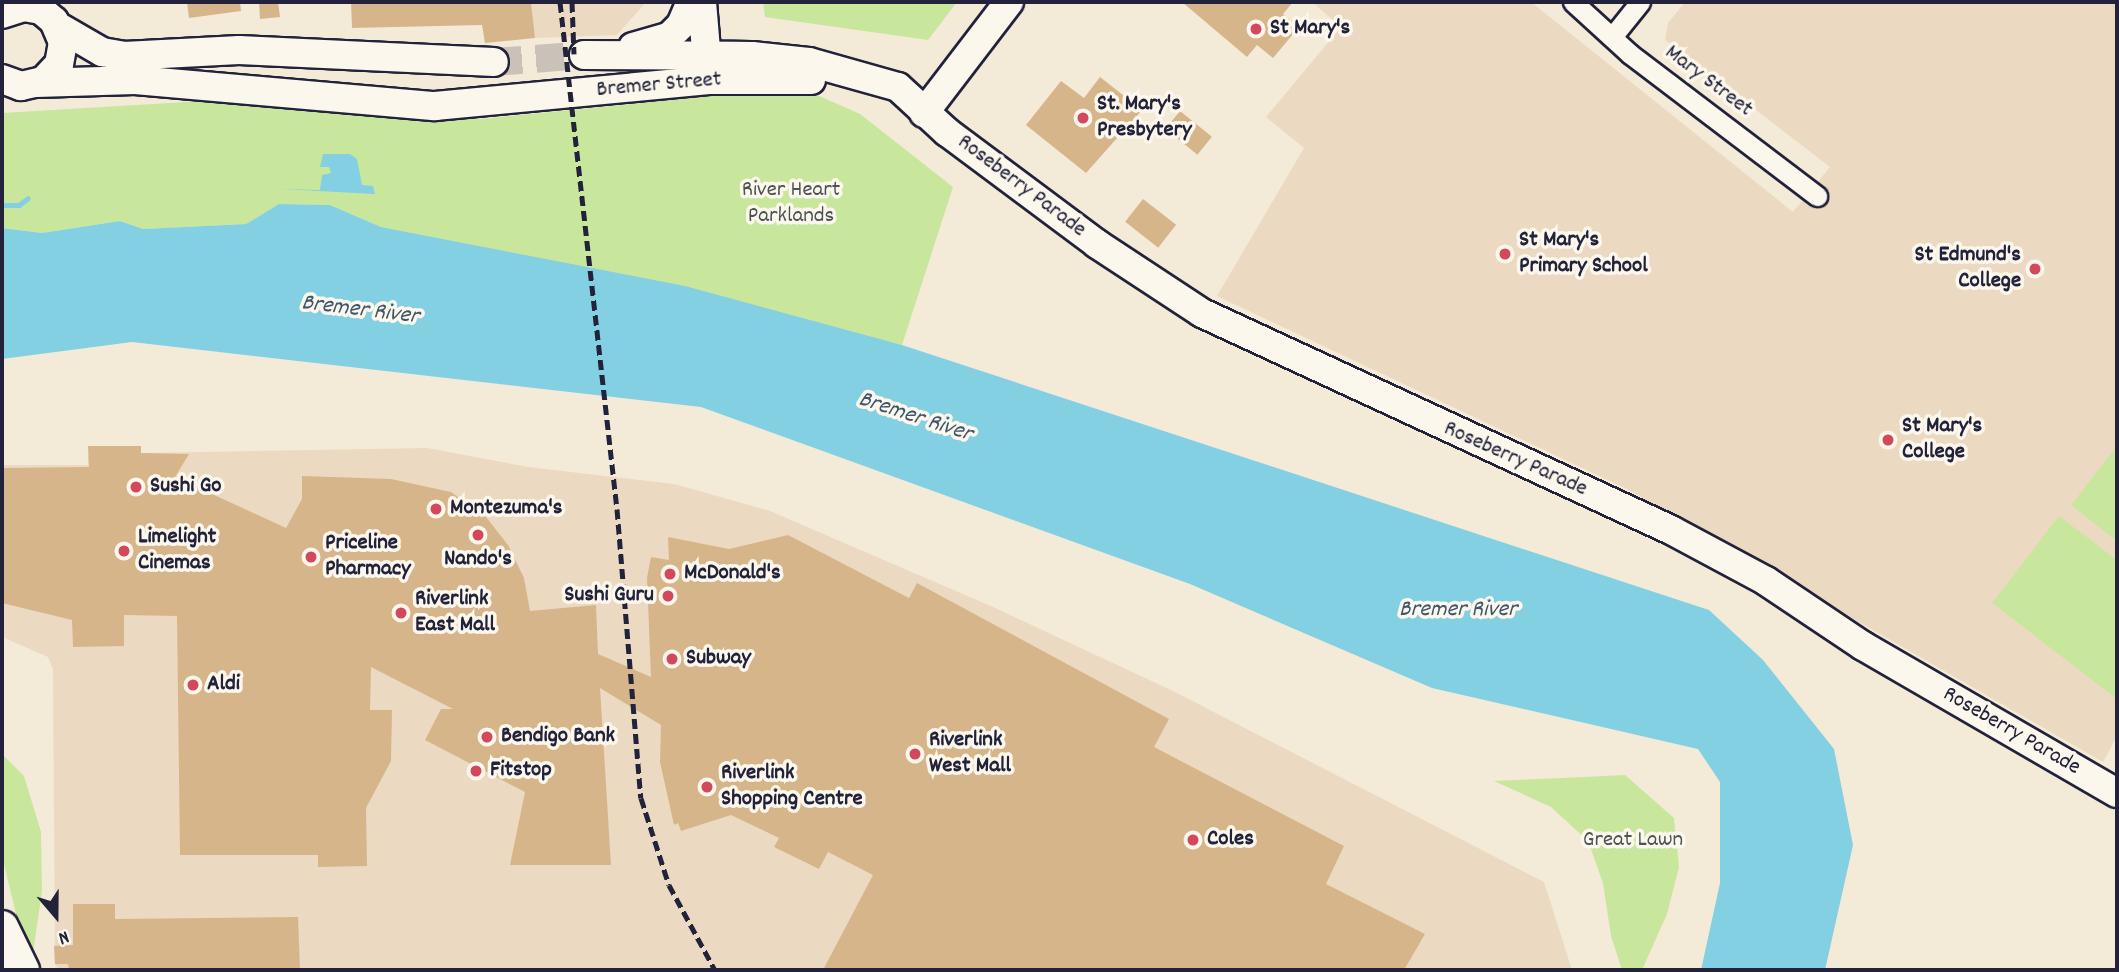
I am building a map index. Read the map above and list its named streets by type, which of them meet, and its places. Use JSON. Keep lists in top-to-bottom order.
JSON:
{
  "streets": {
    "street": ["Mary Street", "Bremer Street", "Roseberry Parade"]
  },
  "crossings": [
    ["Bremer Street", "Roseberry Parade"]
  ],
  "water": ["Bremer River"],
  "parks": ["River Heart Parklands", "Great Lawn"],
  "places": [
    "St Mary's",
    "St. Mary's Presbytery",
    "St Mary's Primary School",
    "St Edmund's College",
    "St Mary's College",
    "Sushi Go",
    "Montezuma's",
    "Nando's",
    "Limelight Cinemas",
    "Priceline Pharmacy",
    "McDonald's",
    "Sushi Guru",
    "Riverlink East Mall",
    "Subway",
    "Aldi",
    "Bendigo Bank",
    "Riverlink West Mall",
    "Fitstop",
    "Riverlink Shopping Centre",
    "Coles"
  ],
  "north": "bottom"
}
